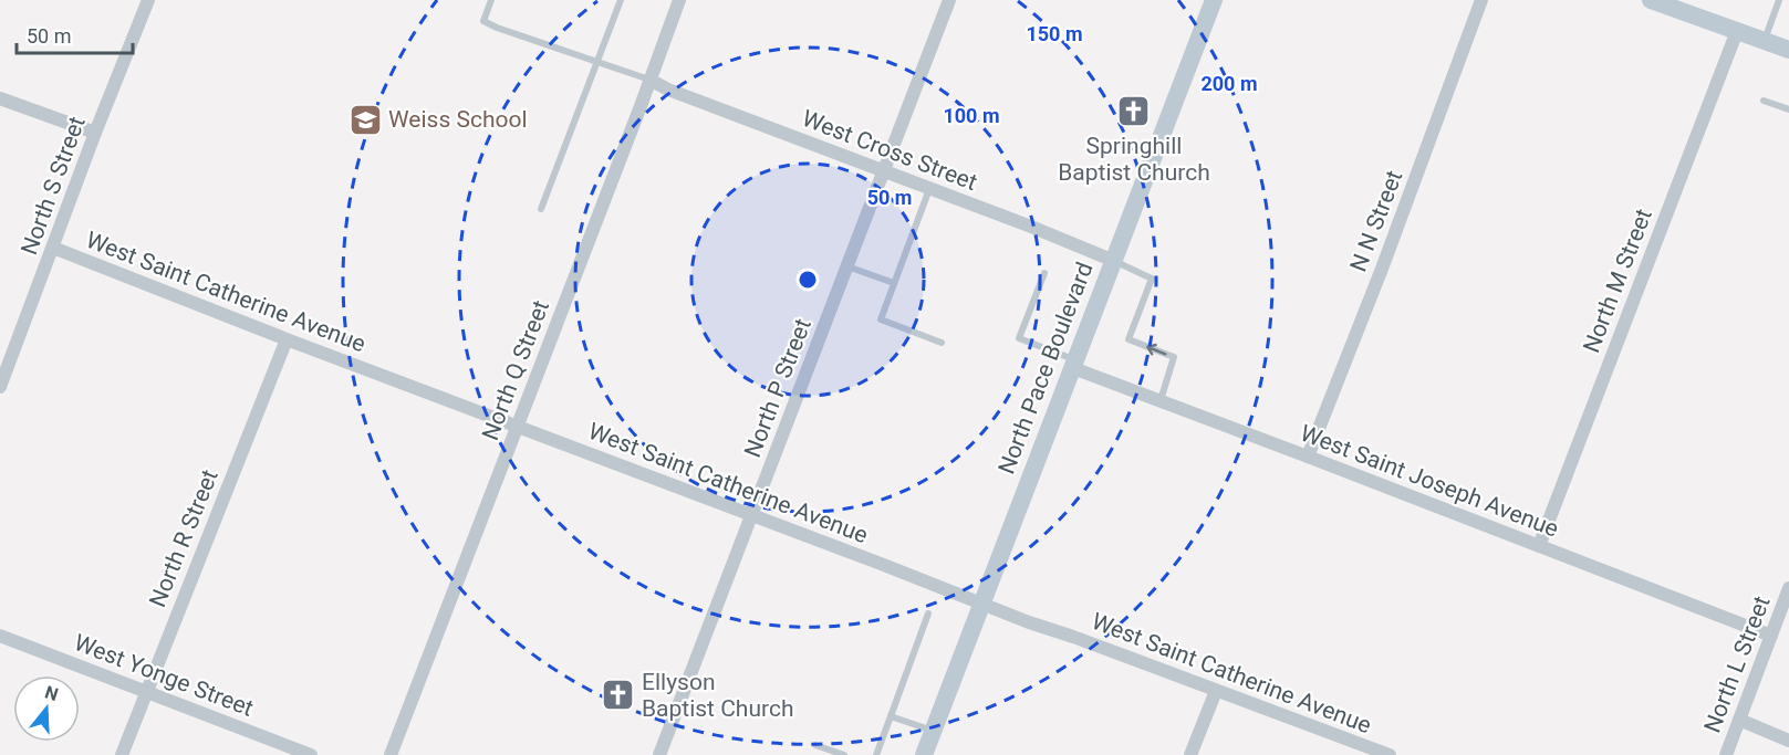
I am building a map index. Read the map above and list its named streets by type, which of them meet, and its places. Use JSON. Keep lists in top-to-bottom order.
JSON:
{
  "streets": {
    "main road": ["North Pace Boulevard"],
    "street": [
      "West Cross Street",
      "North S Street",
      "N N Street",
      "North M Street",
      "West Saint Catherine Avenue",
      "North Q Street",
      "North P Street",
      "West Saint Joseph Avenue",
      "North R Street",
      "North L Street",
      "West Yonge Street"
    ]
  },
  "crossings": [
    ["West Cross Street", "North Pace Boulevard"],
    ["West Cross Street", "North Q Street"],
    ["West Cross Street", "North P Street"],
    ["North S Street", "West Saint Catherine Avenue"],
    ["N N Street", "West Saint Joseph Avenue"],
    ["North M Street", "West Saint Joseph Avenue"],
    ["West Saint Catherine Avenue", "North Pace Boulevard"],
    ["West Saint Catherine Avenue", "North Q Street"],
    ["West Saint Catherine Avenue", "North P Street"],
    ["West Saint Catherine Avenue", "North R Street"],
    ["North Pace Boulevard", "West Saint Joseph Avenue"],
    ["West Saint Joseph Avenue", "North L Street"],
    ["North R Street", "West Yonge Street"]
  ],
  "places": {
    "church": ["Springhill Baptist Church", "Ellyson Baptist Church"],
    "school or university": ["Weiss School"]
  },
  "scale_bar": "50 m",
  "north": "top",
  "rings": [
    "150 m",
    "200 m",
    "100 m",
    "50 m"
  ]
}
